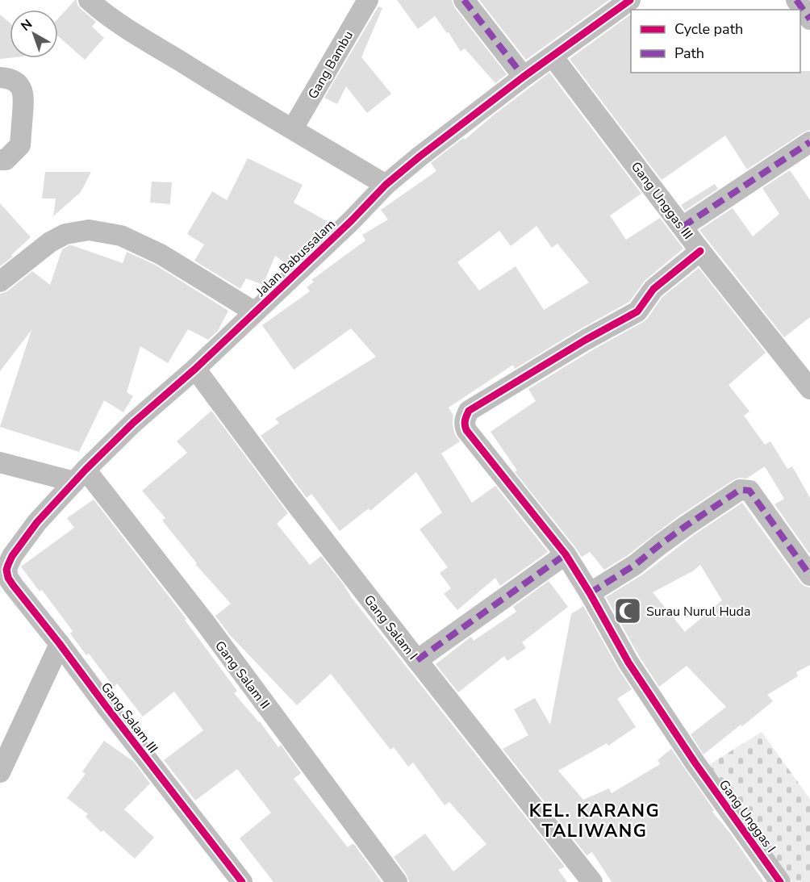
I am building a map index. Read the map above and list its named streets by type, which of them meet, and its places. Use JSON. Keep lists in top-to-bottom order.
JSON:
{
  "streets": {
    "street": [
      "Gang Bambu",
      "Gang Unggas III",
      "Jalan Babussalam",
      "Gang Salam I",
      "Gang Salam II",
      "Gang Salam III",
      "Gang Unggas I"
    ]
  },
  "crossings": [
    ["Gang Unggas III", "Jalan Babussalam"],
    ["Gang Unggas III", "Gang Unggas I"],
    ["Jalan Babussalam", "Gang Salam I"],
    ["Jalan Babussalam", "Gang Salam II"],
    ["Jalan Babussalam", "Gang Salam III"]
  ],
  "districts": ["KEL. KARANG TALIWANG"],
  "places": {
    "mosque": ["Surau Nurul Huda"]
  },
  "legend": ["Cycle path", "Path"],
  "north": "top left"
}
